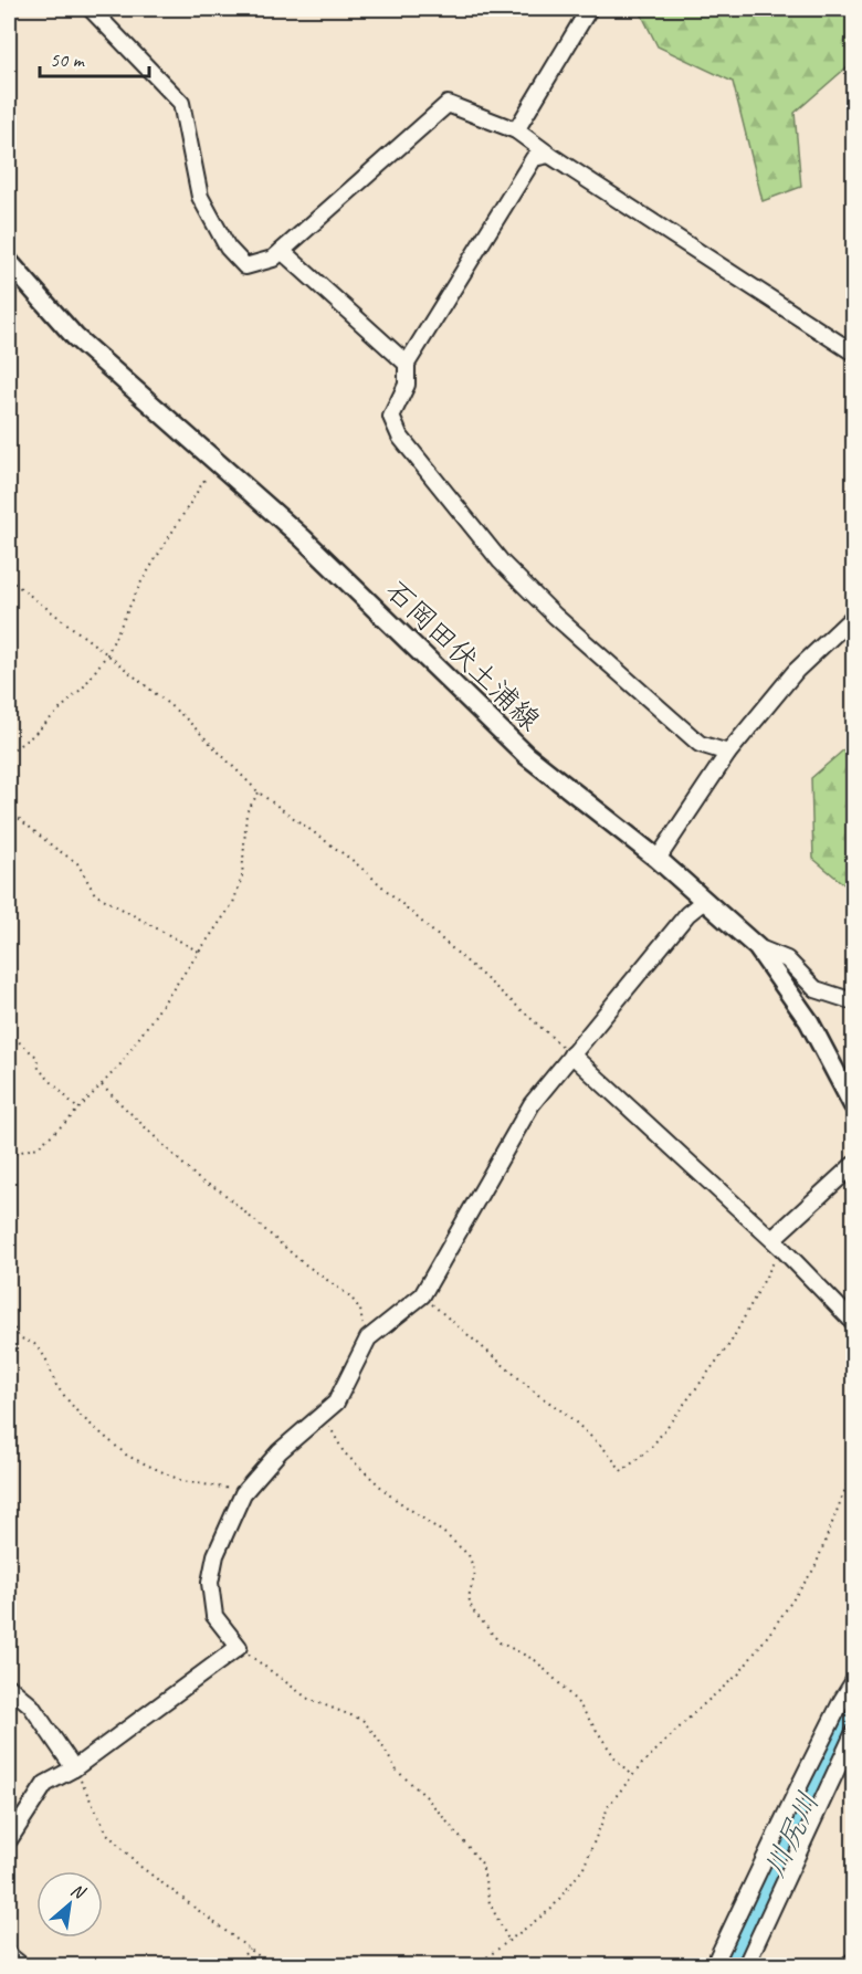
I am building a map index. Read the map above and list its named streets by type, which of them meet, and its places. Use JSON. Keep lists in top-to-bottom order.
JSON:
{
  "streets": {
    "main road": ["石岡田伏土浦線"]
  },
  "water": ["川尻川"],
  "scale_bar": "50 m",
  "north": "top right"
}
